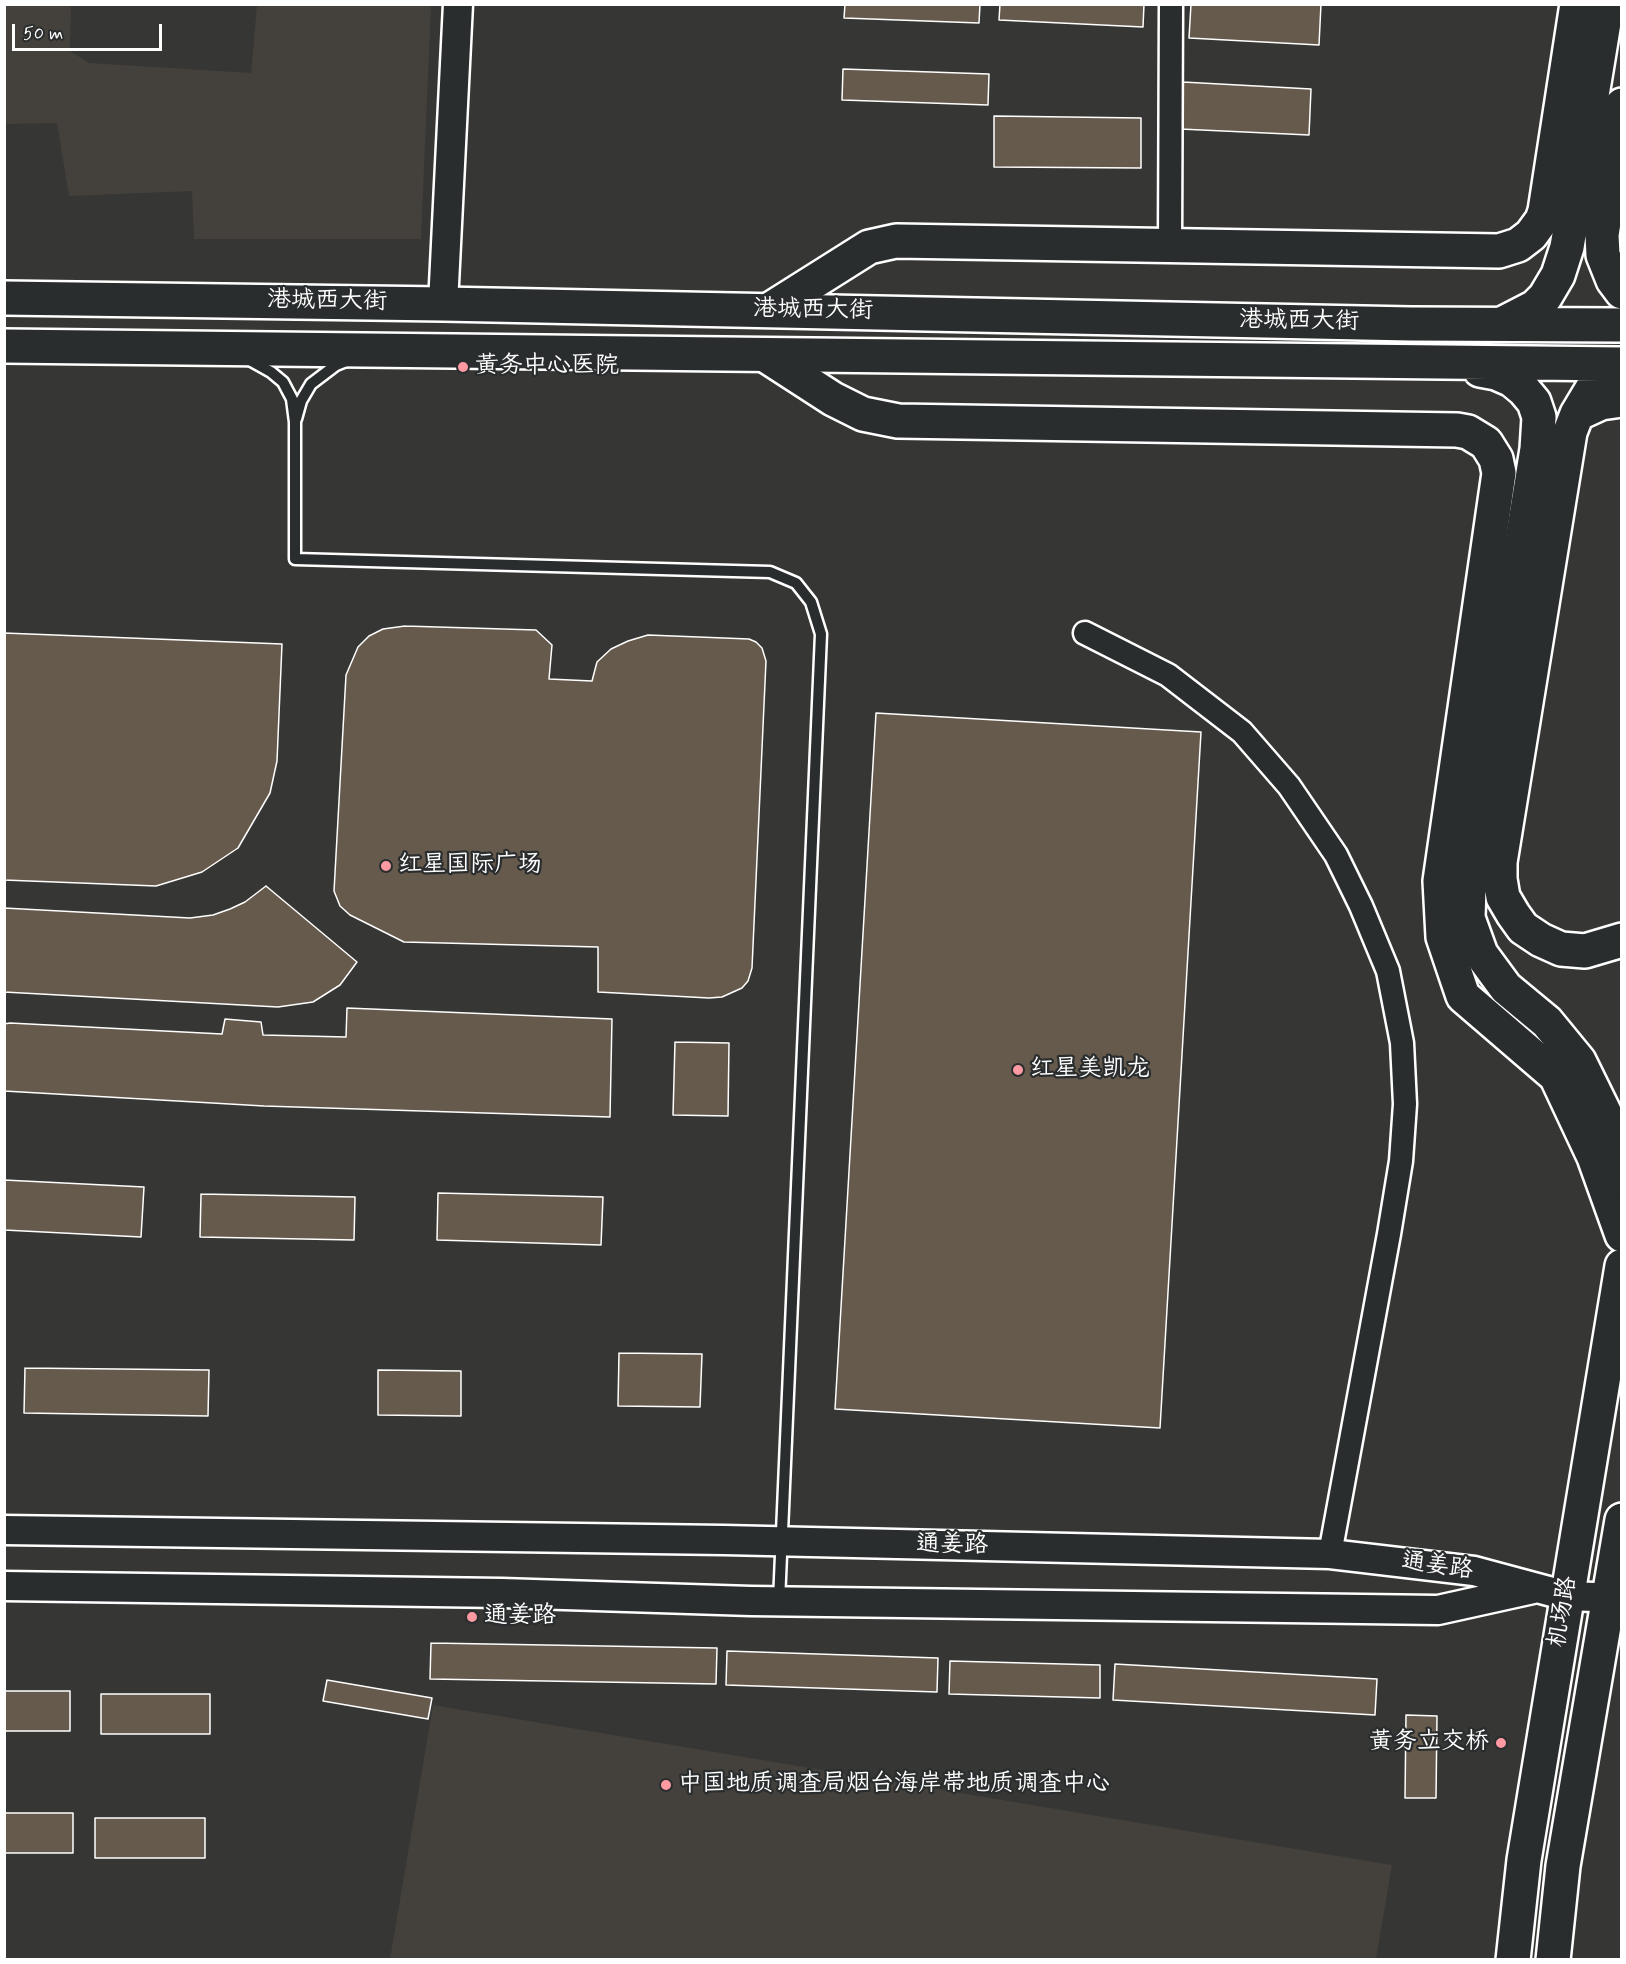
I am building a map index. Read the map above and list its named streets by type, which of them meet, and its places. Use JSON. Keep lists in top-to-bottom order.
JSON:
{
  "streets": {
    "main road": ["港城西大街", "机场路"],
    "street": ["通姜路"]
  },
  "crossings": [
    ["通姜路", "机场路"]
  ],
  "places": [
    "黄务中心医院",
    "红星国际广场",
    "红星美凯龙",
    "通姜路",
    "黄务立交桥",
    "中国地质调查局烟台海岸带地质调查中心"
  ],
  "scale_bar": "50 m"
}
